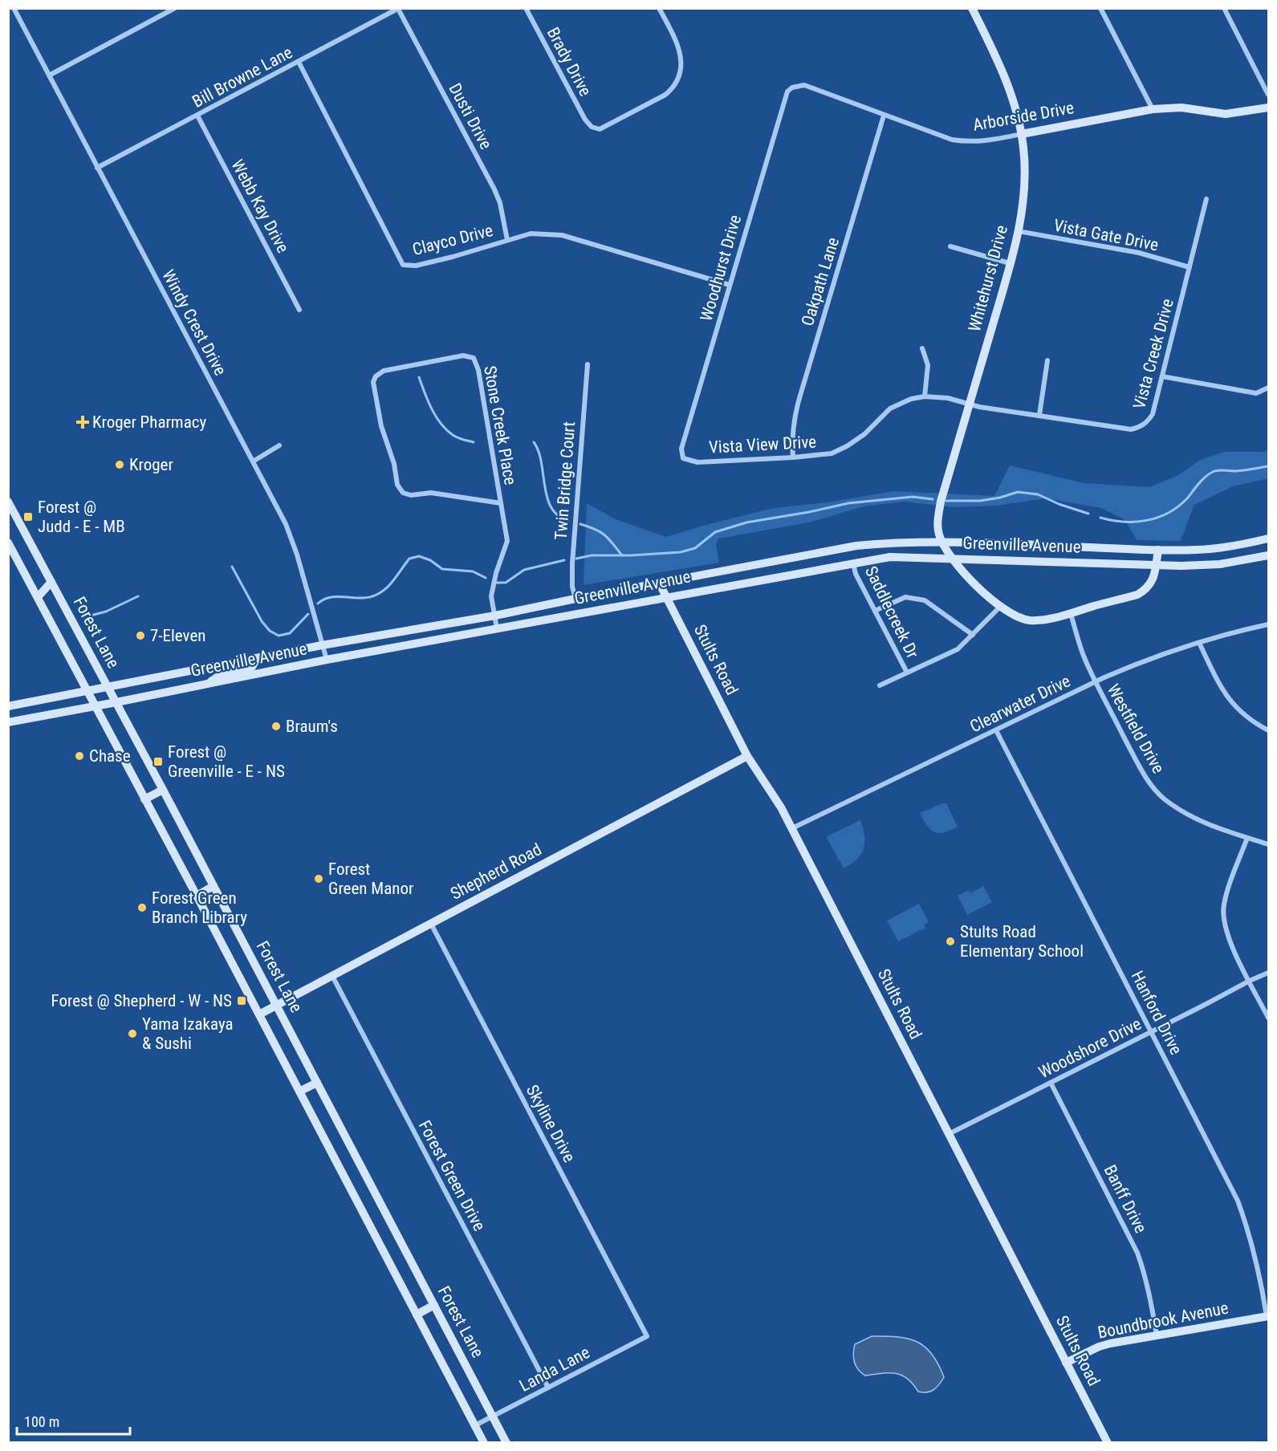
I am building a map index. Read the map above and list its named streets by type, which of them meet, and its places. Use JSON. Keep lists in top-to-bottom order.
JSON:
{
  "streets": {
    "main road": [
      "Arborside Drive",
      "Whitehurst Drive",
      "Greenville Avenue",
      "Forest Lane",
      "Stults Road",
      "Shepherd Road",
      "Boundbrook Avenue"
    ],
    "street": [
      "Brady Drive",
      "Bill Browne Lane",
      "Dusti Drive",
      "Webb Kay Drive",
      "Vista Gate Drive",
      "Clayco Drive",
      "Woodhurst Drive",
      "Oakpath Lane",
      "Windy Crest Drive",
      "Vista Creek Drive",
      "Stone Creek Place",
      "Vista View Drive",
      "Twin Bridge Court",
      "Saddlecreek Dr",
      "Clearwater Drive",
      "Westfield Drive",
      "Hanford Drive",
      "Woodshore Drive",
      "Skyline Drive",
      "Forest Green Drive",
      "Banff Drive",
      "Landa Lane"
    ]
  },
  "crossings": [
    ["Bill Browne Lane", "Dusti Drive"],
    ["Bill Browne Lane", "Webb Kay Drive"],
    ["Bill Browne Lane", "Clayco Drive"],
    ["Bill Browne Lane", "Windy Crest Drive"],
    ["Dusti Drive", "Clayco Drive"],
    ["Arborside Drive", "Woodhurst Drive"],
    ["Arborside Drive", "Whitehurst Drive"],
    ["Arborside Drive", "Oakpath Lane"],
    ["Vista Gate Drive", "Whitehurst Drive"],
    ["Vista Gate Drive", "Vista Creek Drive"],
    ["Clayco Drive", "Woodhurst Drive"],
    ["Woodhurst Drive", "Vista View Drive"],
    ["Whitehurst Drive", "Vista Creek Drive"],
    ["Whitehurst Drive", "Vista View Drive"],
    ["Whitehurst Drive", "Greenville Avenue"],
    ["Whitehurst Drive", "Westfield Drive"],
    ["Oakpath Lane", "Vista View Drive"],
    ["Windy Crest Drive", "Greenville Avenue"],
    ["Vista Creek Drive", "Vista View Drive"],
    ["Stone Creek Place", "Greenville Avenue"],
    ["Twin Bridge Court", "Greenville Avenue"],
    ["Greenville Avenue", "Saddlecreek Dr"],
    ["Greenville Avenue", "Forest Lane"],
    ["Greenville Avenue", "Stults Road"],
    ["Forest Lane", "Shepherd Road"],
    ["Forest Lane", "Landa Lane"],
    ["Stults Road", "Clearwater Drive"],
    ["Stults Road", "Shepherd Road"],
    ["Stults Road", "Woodshore Drive"],
    ["Stults Road", "Boundbrook Avenue"],
    ["Clearwater Drive", "Westfield Drive"],
    ["Clearwater Drive", "Hanford Drive"],
    ["Shepherd Road", "Skyline Drive"],
    ["Shepherd Road", "Forest Green Drive"],
    ["Hanford Drive", "Woodshore Drive"],
    ["Hanford Drive", "Boundbrook Avenue"],
    ["Woodshore Drive", "Banff Drive"],
    ["Skyline Drive", "Landa Lane"],
    ["Forest Green Drive", "Landa Lane"],
    ["Banff Drive", "Boundbrook Avenue"]
  ],
  "places": {
    "health": ["Kroger Pharmacy"],
    "other": [
      "Kroger",
      "7-Eleven",
      "Braum's",
      "Chase",
      "Forest Green Manor",
      "Forest Green Branch Library",
      "Stults Road Elementary School",
      "Yama Izakaya & Sushi"
    ],
    "transit": ["Forest @ Judd - E - MB", "Forest @ Greenville - E - NS", "Forest @ Shepherd - W - NS"]
  },
  "scale_bar": "100 m"
}
